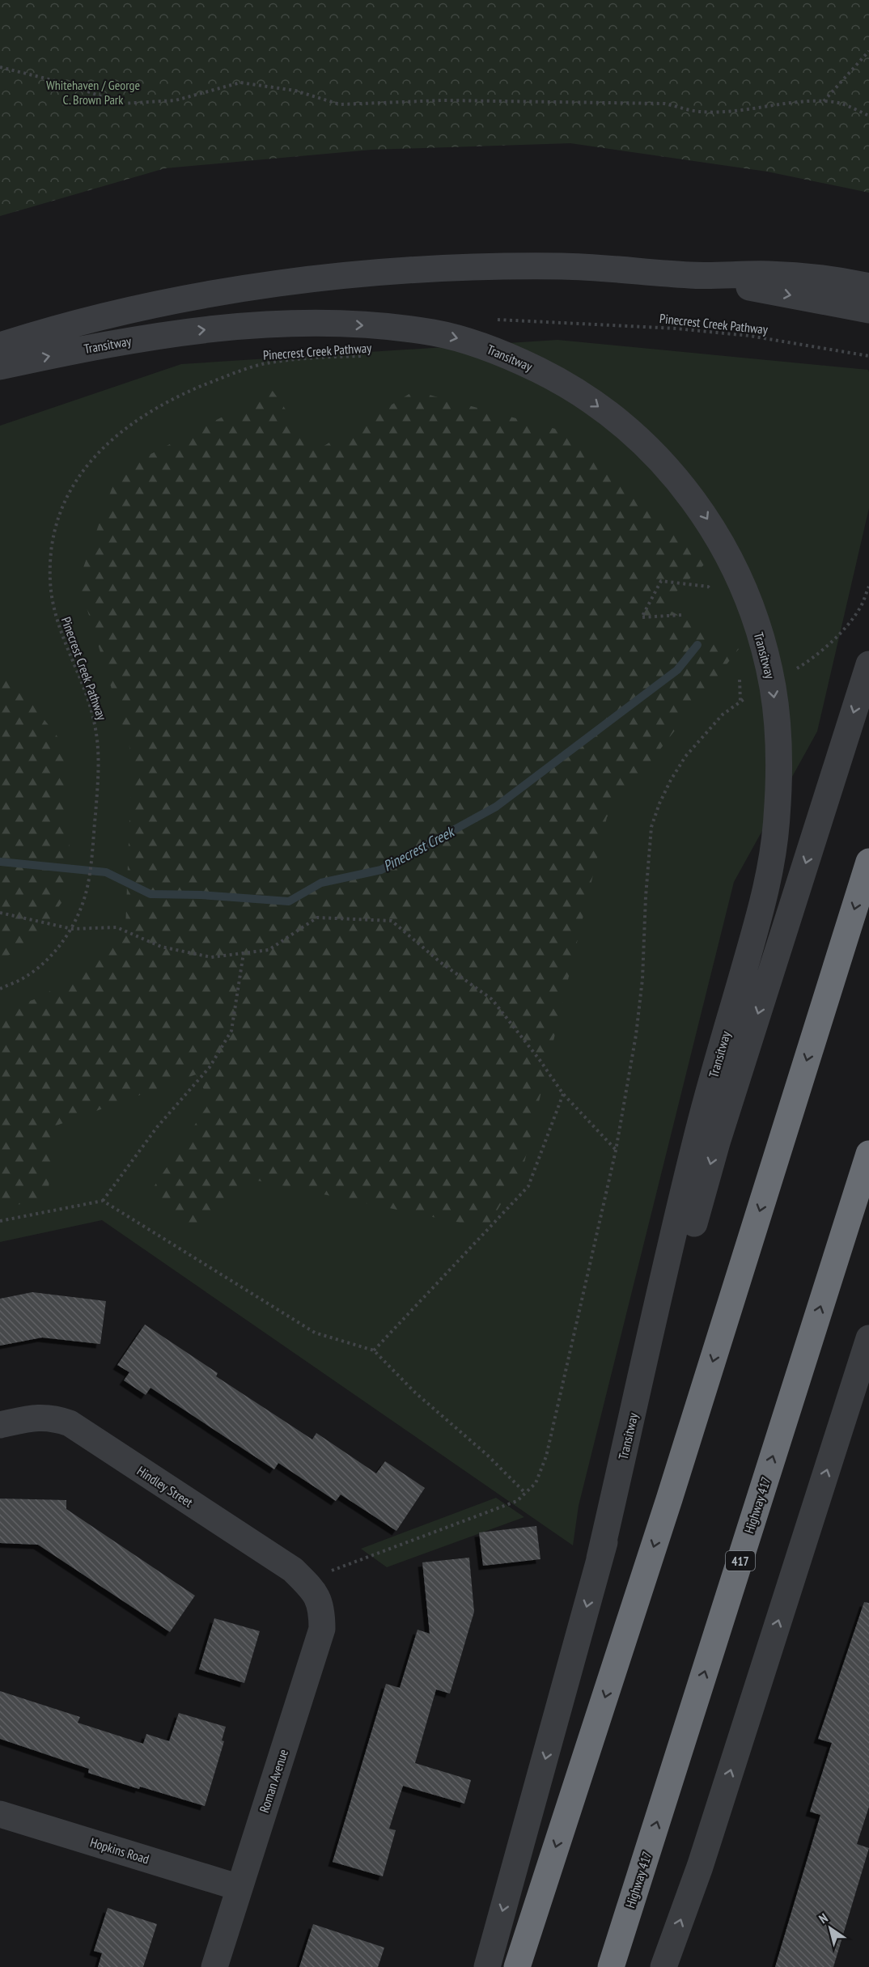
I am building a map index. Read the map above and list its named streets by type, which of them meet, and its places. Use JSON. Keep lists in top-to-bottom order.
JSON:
{
  "streets": {
    "highway": ["Highway 417", "417"],
    "street": [
      "Transitway",
      "Hindley Street",
      "Roman Avenue",
      "Hopkins Road"
    ],
    "path": ["Pinecrest Creek Pathway"]
  },
  "crossings": [
    ["Hindley Street", "Roman Avenue"],
    ["Roman Avenue", "Hopkins Road"]
  ],
  "water": ["Pinecrest Creek"],
  "parks": ["Whitehaven / George C. Brown Park"],
  "north": "top left"
}
